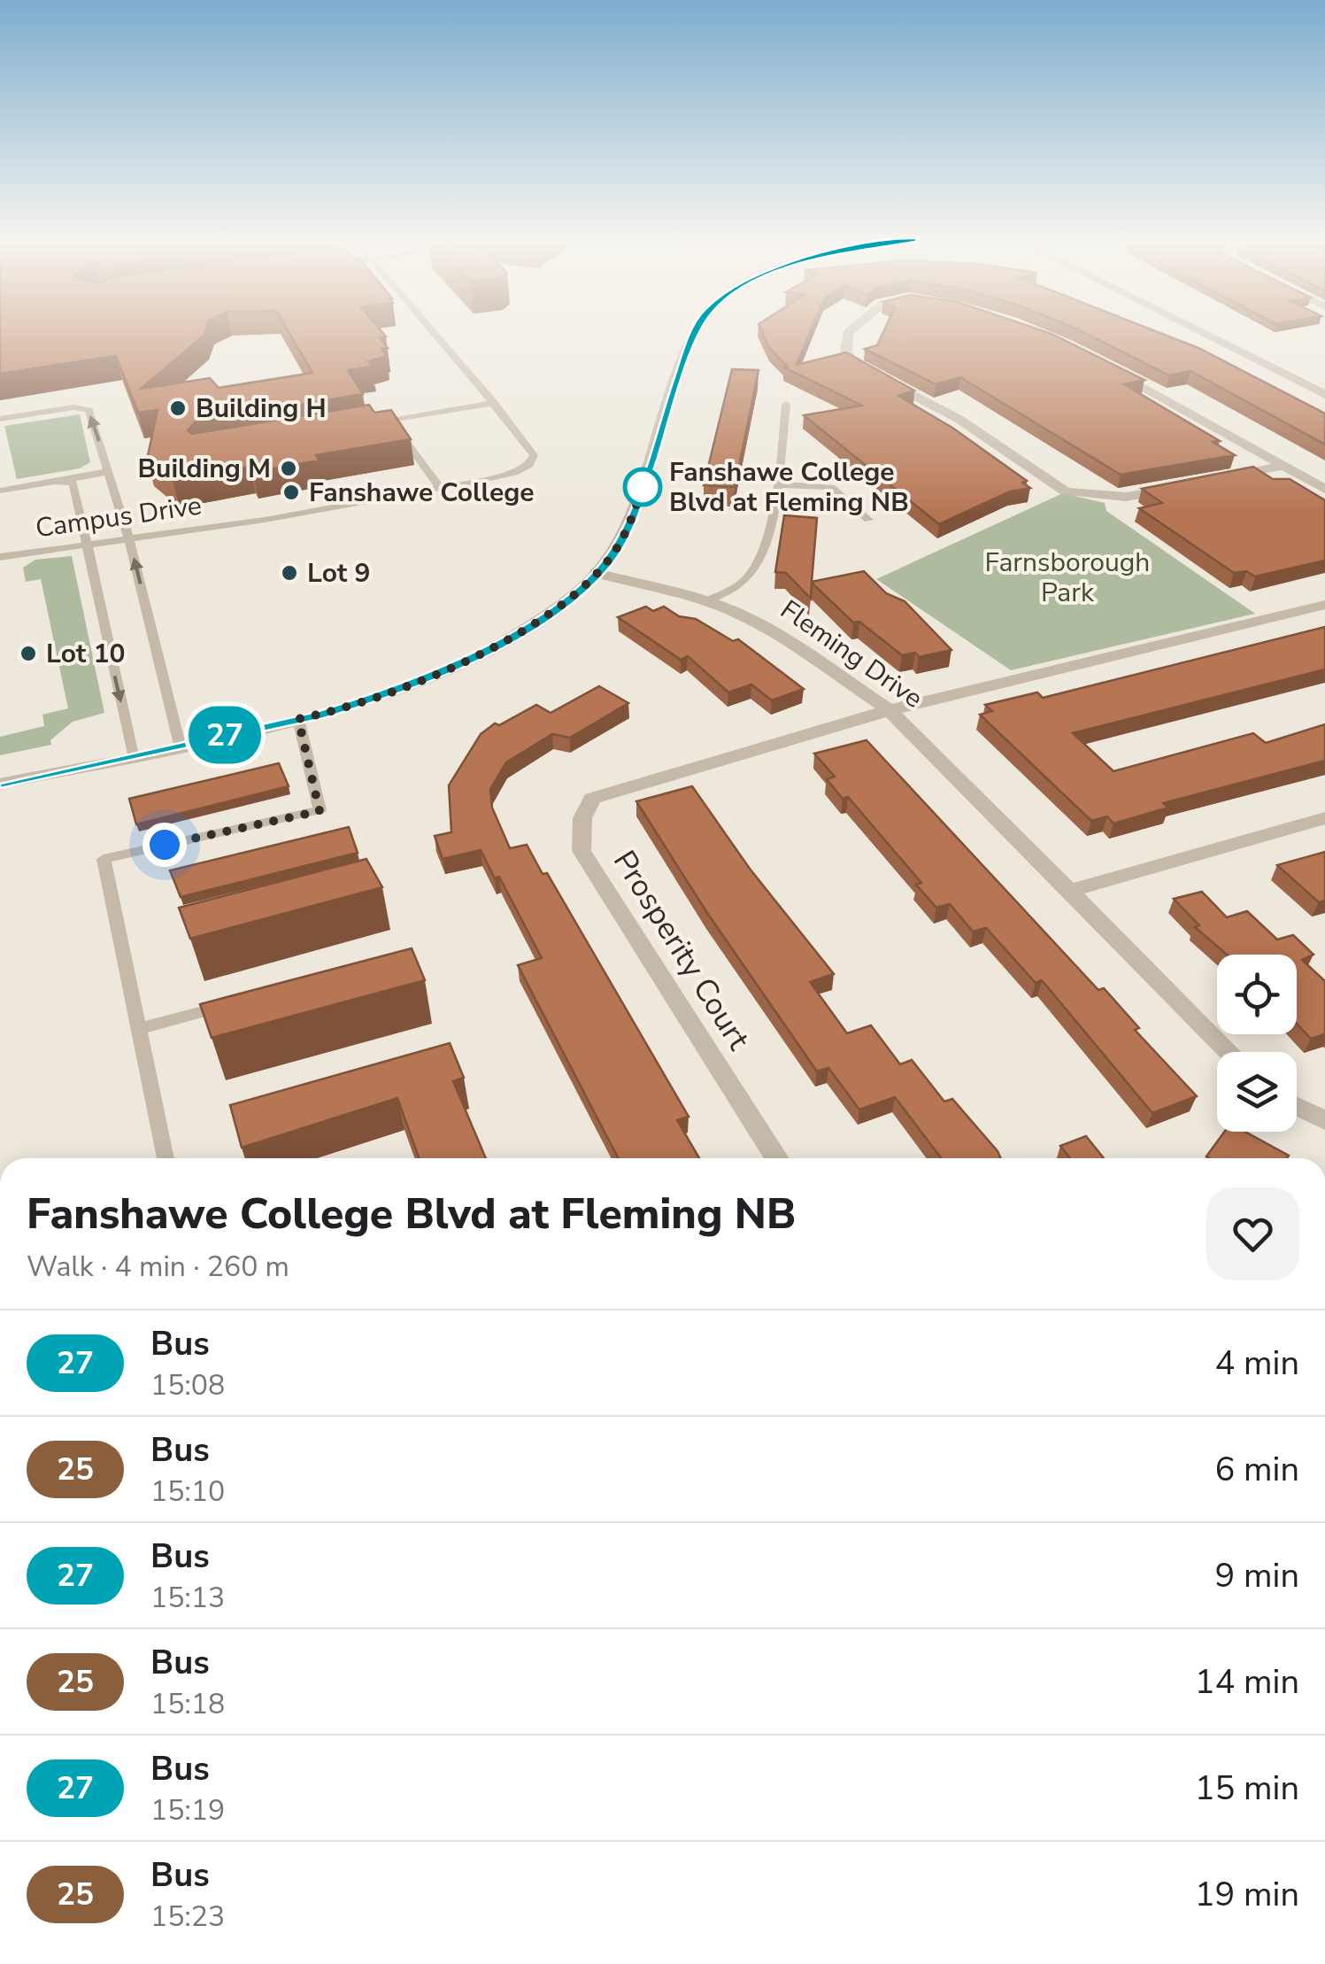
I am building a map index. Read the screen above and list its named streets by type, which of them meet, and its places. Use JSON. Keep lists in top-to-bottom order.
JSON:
{
  "streets": {
    "street": ["Fleming Drive", "Prosperity Court"],
    "lane": ["Campus Drive"]
  },
  "crossings": [
    ["Fleming Drive", "Prosperity Court"]
  ],
  "parks": ["Farnsborough Park"],
  "places": [
    "Building H",
    "Building M",
    "Fanshawe College Blvd at Fleming NB",
    "Fanshawe College",
    "Lot 9",
    "Lot 10"
  ],
  "lines": ["bus line 27"],
  "page": {
    "on_map": "27",
    "heading": ["Fanshawe College Blvd at Fleming NB", "Walk · 4 min · 260 m"],
    "list": [
      {
        "mark": "27",
        "name": "Bus",
        "note": "15:08",
        "value": "4 min"
      },
      {
        "mark": "25",
        "name": "Bus",
        "note": "15:10",
        "value": "6 min"
      },
      {
        "mark": "27",
        "name": "Bus",
        "note": "15:13",
        "value": "9 min"
      },
      {
        "mark": "25",
        "name": "Bus",
        "note": "15:18",
        "value": "14 min"
      },
      {
        "mark": "27",
        "name": "Bus",
        "note": "15:19",
        "value": "15 min"
      },
      {
        "mark": "25",
        "name": "Bus",
        "note": "15:23",
        "value": "19 min"
      }
    ]
  }
}
